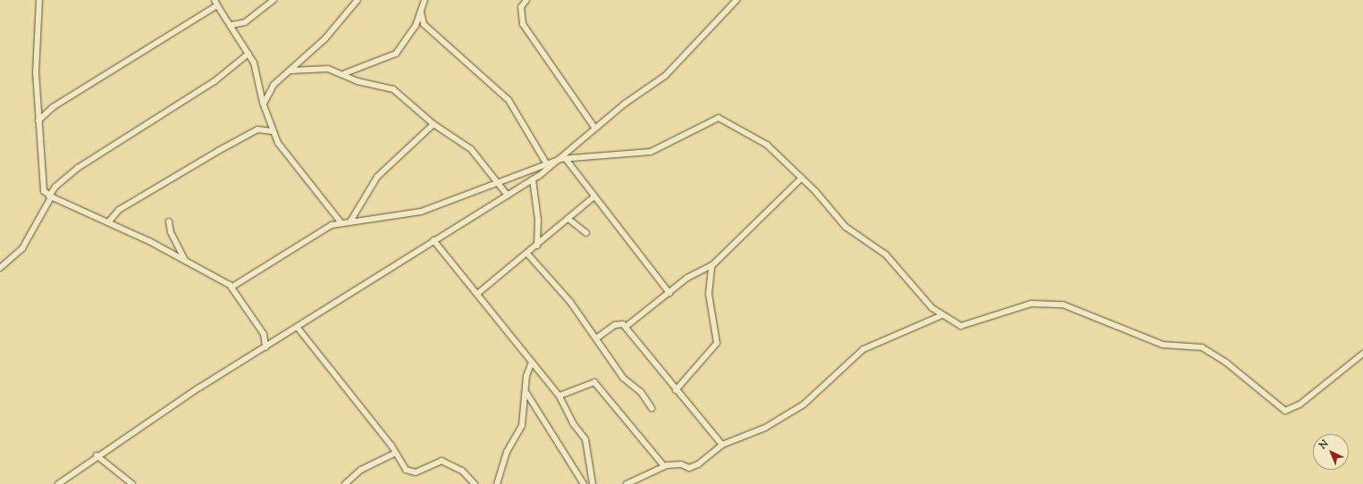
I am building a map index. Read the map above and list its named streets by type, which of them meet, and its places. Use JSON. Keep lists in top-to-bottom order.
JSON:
{
  "north": "top left"
}
